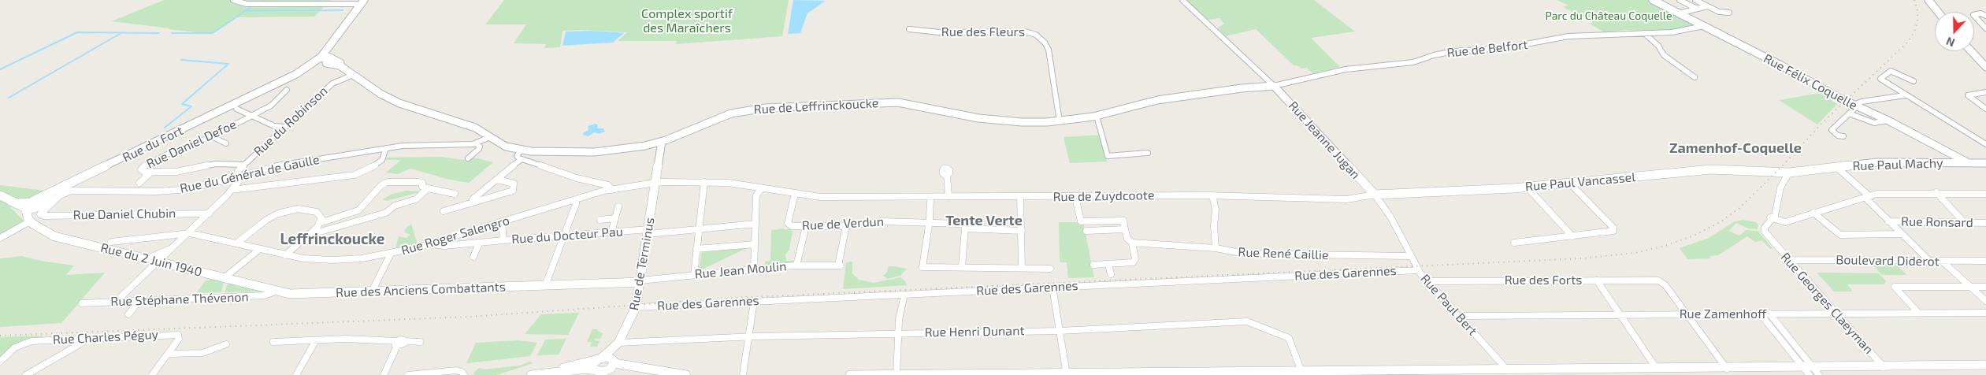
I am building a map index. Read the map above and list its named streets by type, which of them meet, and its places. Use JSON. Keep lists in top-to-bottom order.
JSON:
{
  "streets": {
    "main road": [
      "Rue Félix Coquelle",
      "Rue de Leffrinckoucke",
      "Rue Jeanne Jugan",
      "Rue du Fort",
      "Rue Paul Machy",
      "Rue Paul Vancassel",
      "Rue du 2 Juin 1940",
      "Rue de Terminus",
      "Rue des Anciens Combattants"
    ],
    "street": [
      "Rue des Fleurs",
      "Rue de Belfort",
      "Rue du Robinson",
      "Rue Daniel Defoe",
      "Rue du Général de Gaulle",
      "Rue de Zuydcoote",
      "Rue Daniel Chubin",
      "Rue Ronsard",
      "Rue de Verdun",
      "Rue Roger Salengro",
      "Rue du Docteur Pau",
      "Rue René Caillie",
      "Boulevard Diderot",
      "Rue Jean Moulin",
      "Rue des Garennes",
      "Rue des Forts",
      "Rue Stéphane Thévenon",
      "Rue Georges Claeyman",
      "Rue Paul Bert",
      "Rue Zamenhoff",
      "Rue Henri Dunant",
      "Rue Charles Péguy"
    ]
  },
  "crossings": [
    ["Rue des Fleurs", "Rue de Leffrinckoucke"],
    ["Rue de Belfort", "Rue Félix Coquelle"],
    ["Rue de Belfort", "Rue de Leffrinckoucke"],
    ["Rue de Belfort", "Rue Jeanne Jugan"],
    ["Rue Félix Coquelle", "Rue Paul Machy"],
    ["Rue de Leffrinckoucke", "Rue du Robinson"],
    ["Rue de Leffrinckoucke", "Rue Jeanne Jugan"],
    ["Rue de Leffrinckoucke", "Rue du Fort"],
    ["Rue de Leffrinckoucke", "Rue du Général de Gaulle"],
    ["Rue de Leffrinckoucke", "Rue de Terminus"],
    ["Rue du Robinson", "Rue Daniel Defoe"],
    ["Rue du Robinson", "Rue du Général de Gaulle"],
    ["Rue Jeanne Jugan", "Rue Paul Vancassel"],
    ["Rue Jeanne Jugan", "Rue de Zuydcoote"],
    ["Rue Jeanne Jugan", "Rue Paul Bert"],
    ["Rue du Fort", "Rue du Général de Gaulle"],
    ["Rue Paul Machy", "Rue Paul Vancassel"],
    ["Rue du Général de Gaulle", "Rue Daniel Chubin"],
    ["Rue Paul Vancassel", "Rue de Zuydcoote"],
    ["Rue Paul Vancassel", "Rue Paul Bert"],
    ["Rue de Zuydcoote", "Rue de Verdun"],
    ["Rue de Zuydcoote", "Rue Roger Salengro"],
    ["Rue de Zuydcoote", "Rue de Terminus"],
    ["Rue de Zuydcoote", "Rue Paul Bert"],
    ["Rue de Verdun", "Rue Jean Moulin"],
    ["Rue Roger Salengro", "Rue du Docteur Pau"],
    ["Rue Roger Salengro", "Rue de Terminus"],
    ["Rue du Docteur Pau", "Rue de Terminus"],
    ["Rue René Caillie", "Rue Paul Bert"],
    ["Rue du 2 Juin 1940", "Rue des Anciens Combattants"],
    ["Rue du 2 Juin 1940", "Rue Stéphane Thévenon"],
    ["Boulevard Diderot", "Rue Georges Claeyman"],
    ["Rue de Terminus", "Rue Jean Moulin"],
    ["Rue de Terminus", "Rue des Garennes"],
    ["Rue de Terminus", "Rue des Anciens Combattants"],
    ["Rue de Terminus", "Rue Henri Dunant"],
    ["Rue Jean Moulin", "Rue des Anciens Combattants"],
    ["Rue des Garennes", "Rue Paul Bert"],
    ["Rue des Forts", "Rue Paul Bert"],
    ["Rue des Forts", "Rue Zamenhoff"],
    ["Rue des Anciens Combattants", "Rue Stéphane Thévenon"],
    ["Rue Georges Claeyman", "Rue Zamenhoff"],
    ["Rue Paul Bert", "Rue Zamenhoff"]
  ],
  "districts": ["Zamenhof-Coquelle", "Tente Verte", "Leffrinckoucke"],
  "parks": ["Complex sportif des Maraîchers", "Parc du Château Coquelle"],
  "north": "bottom"
}
